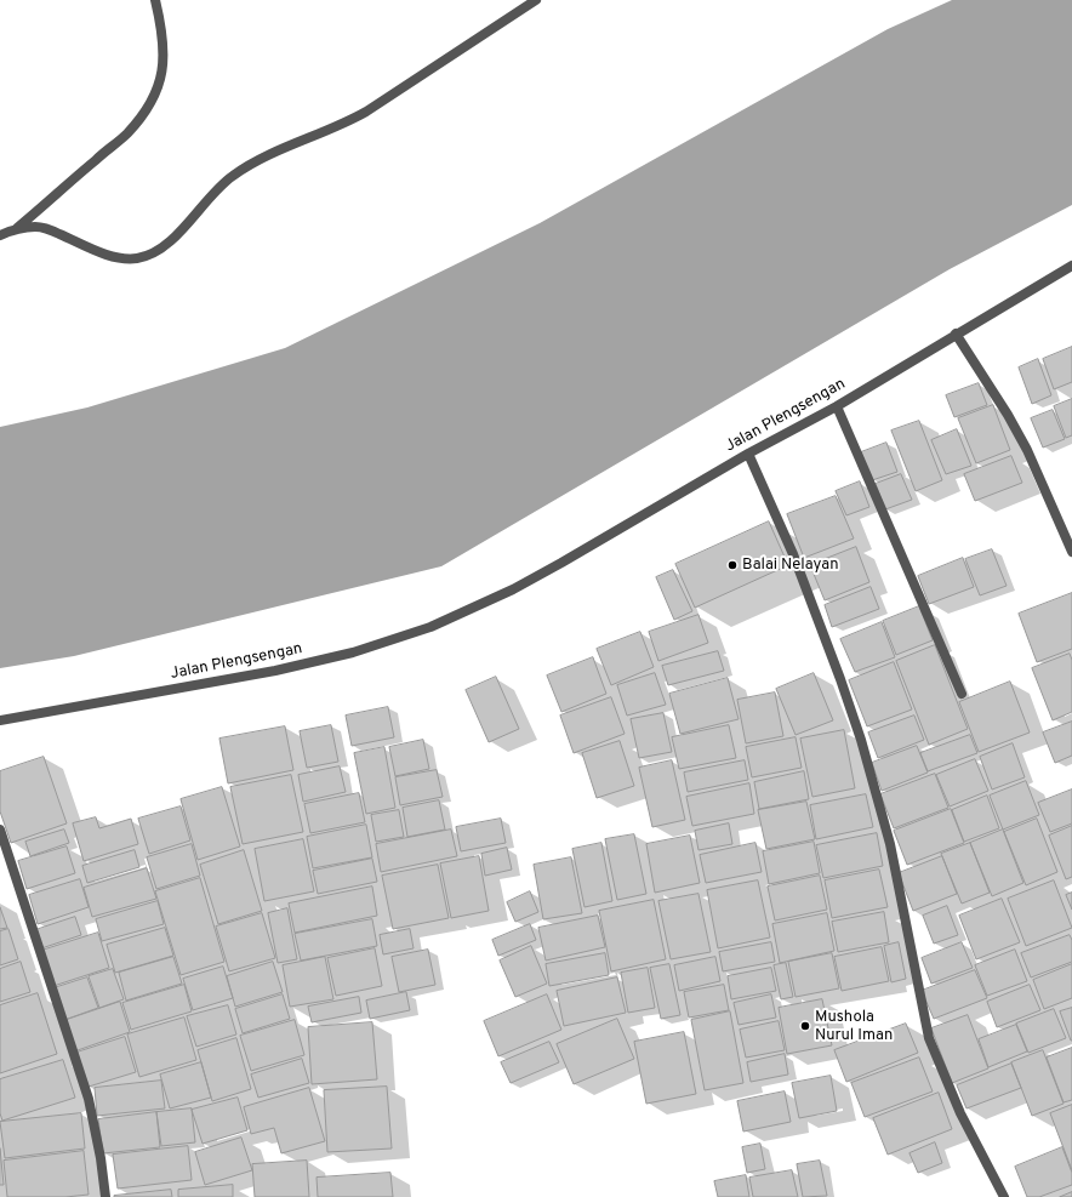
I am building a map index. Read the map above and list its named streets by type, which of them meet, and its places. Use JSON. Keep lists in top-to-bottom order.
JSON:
{
  "streets": {
    "street": ["Jalan Plengsengan"]
  },
  "places": ["Balai Nelayan", "Mushola Nurul Iman"]
}
